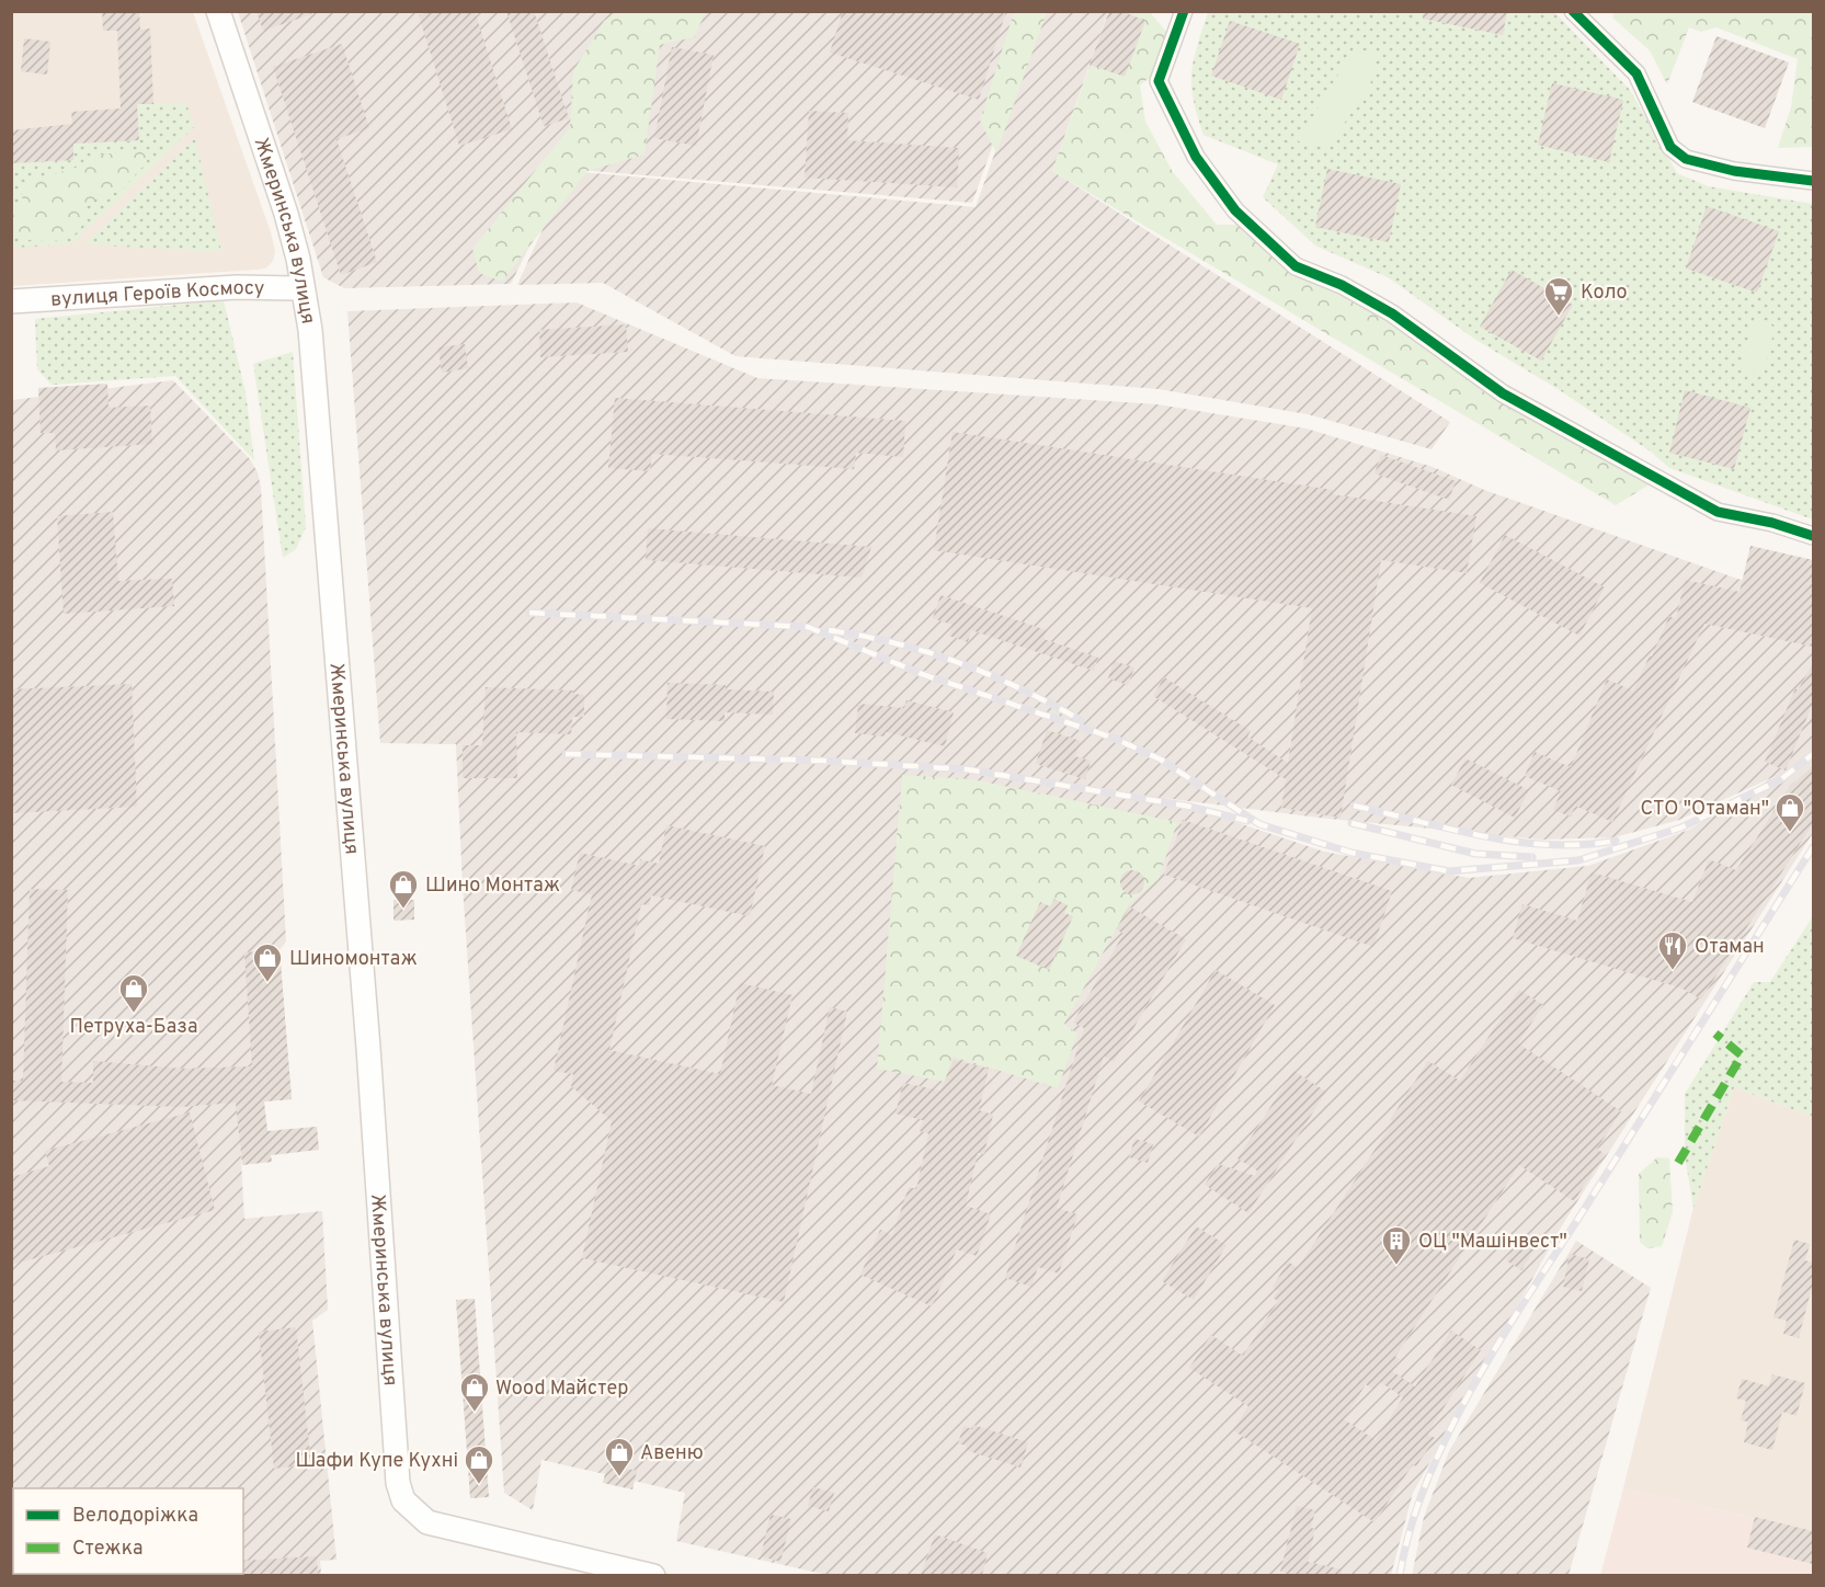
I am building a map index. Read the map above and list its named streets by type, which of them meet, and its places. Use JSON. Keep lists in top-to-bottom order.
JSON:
{
  "streets": {
    "main road": ["Жмеринська вулиця", "вулиця Героїв Космосу"]
  },
  "crossings": [
    ["Жмеринська вулиця", "вулиця Героїв Космосу"]
  ],
  "places": {
    "supermarket": ["Коло"],
    "shop": [
      "СТО \"Отаман\"",
      "Шино Монтаж",
      "Шиномонтаж",
      "Петруха-База",
      "Wood Майстер",
      "Авеню",
      "Шафи Купе Кухні"
    ],
    "restaurant": ["Отаман"],
    "building": ["ОЦ \"Машінвест\""]
  },
  "legend": ["Велодоріжка", "Стежка"]
}
